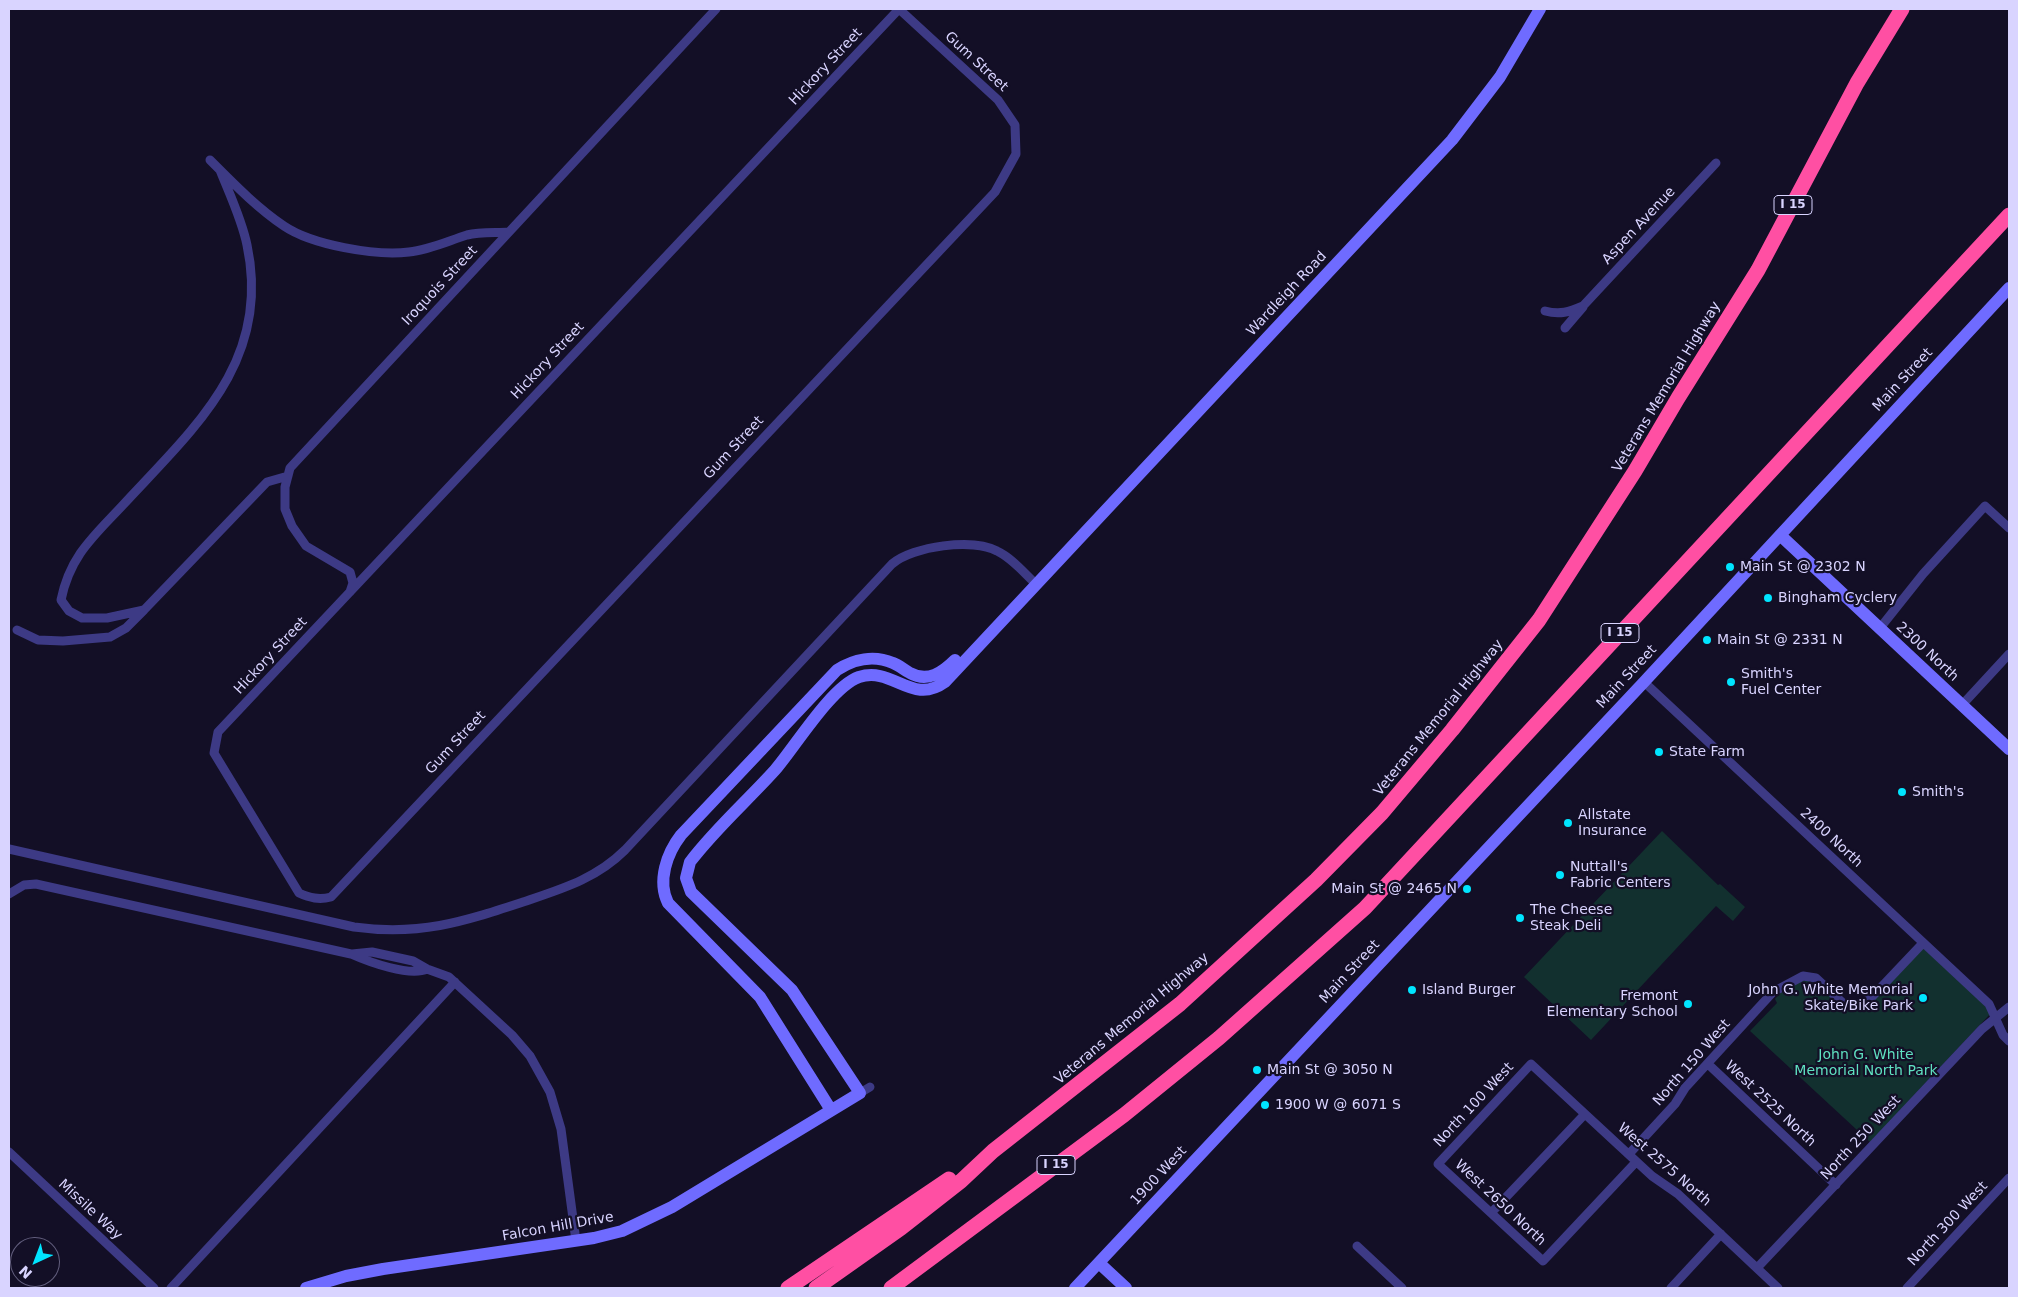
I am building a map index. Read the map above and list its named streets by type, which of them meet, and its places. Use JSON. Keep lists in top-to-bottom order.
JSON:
{
  "streets": {
    "highway": ["I 15", "Veterans Memorial Highway"],
    "main road": [
      "Wardleigh Road",
      "Main Street",
      "2300 North",
      "1900 West",
      "Falcon Hill Drive"
    ],
    "street": [
      "Gum Street",
      "Hickory Street",
      "Aspen Avenue",
      "Iroquois Street",
      "2400 North",
      "North 150 West",
      "West 2525 North",
      "North 100 West",
      "North 250 West",
      "West 2575 North",
      "West 2650 North",
      "Missile Way",
      "North 300 West"
    ]
  },
  "crossings": [
    ["Gum Street", "Hickory Street"],
    ["Hickory Street", "Iroquois Street"],
    ["Wardleigh Road", "Falcon Hill Drive"],
    ["Main Street", "2300 North"],
    ["Main Street", "2400 North"],
    ["Main Street", "1900 West"],
    ["2400 North", "North 150 West"],
    ["2400 North", "North 250 West"],
    ["North 150 West", "West 2525 North"],
    ["North 150 West", "West 2575 North"],
    ["West 2525 North", "North 250 West"],
    ["North 100 West", "West 2575 North"],
    ["North 100 West", "West 2650 North"],
    ["North 250 West", "West 2575 North"],
    ["West 2575 North", "West 2650 North"]
  ],
  "parks": ["John G. White Memorial North Park"],
  "places": [
    "Main St @ 2302 N",
    "Bingham Cyclery",
    "Main St @ 2331 N",
    "Smith's Fuel Center",
    "State Farm",
    "Smith's",
    "Allstate Insurance",
    "Nuttall's Fabric Centers",
    "Main St @ 2465 N",
    "The Cheese Steak Deli",
    "Island Burger",
    "John G. White Memorial Skate/Bike Park",
    "Fremont Elementary School",
    "Main St @ 3050 N",
    "1900 W @ 6071 S"
  ],
  "north": "bottom left"
}
